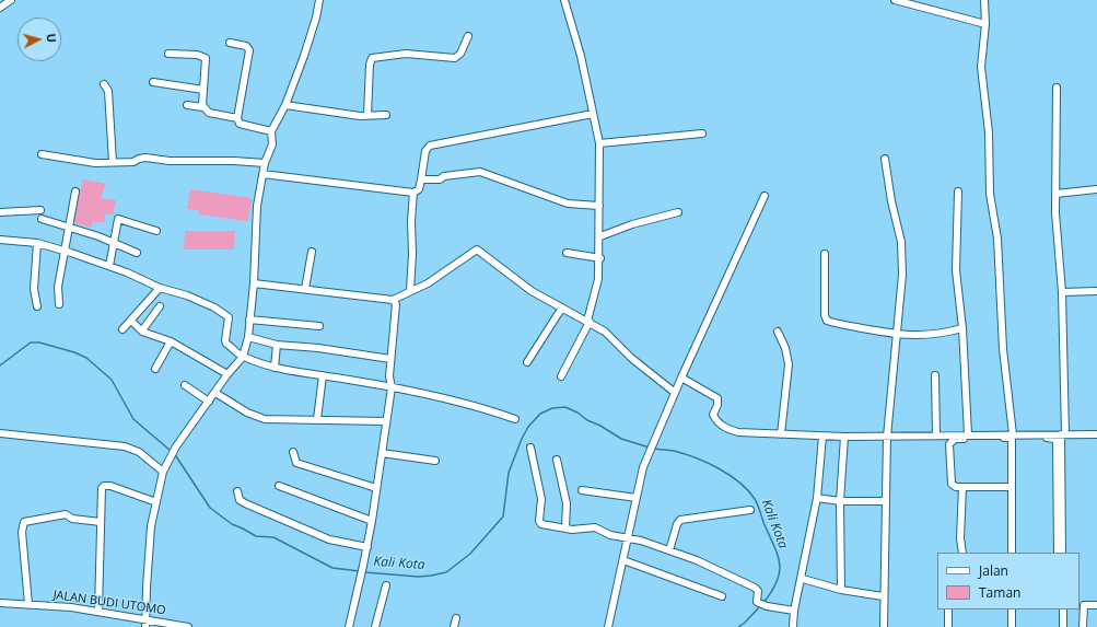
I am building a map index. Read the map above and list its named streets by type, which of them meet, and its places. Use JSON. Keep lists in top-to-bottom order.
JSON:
{
  "streets": {
    "street": ["JALAN BUDI UTOMO"]
  },
  "water": ["Kali Kota"],
  "legend": ["Jalan", "Taman"],
  "north": "right"
}
